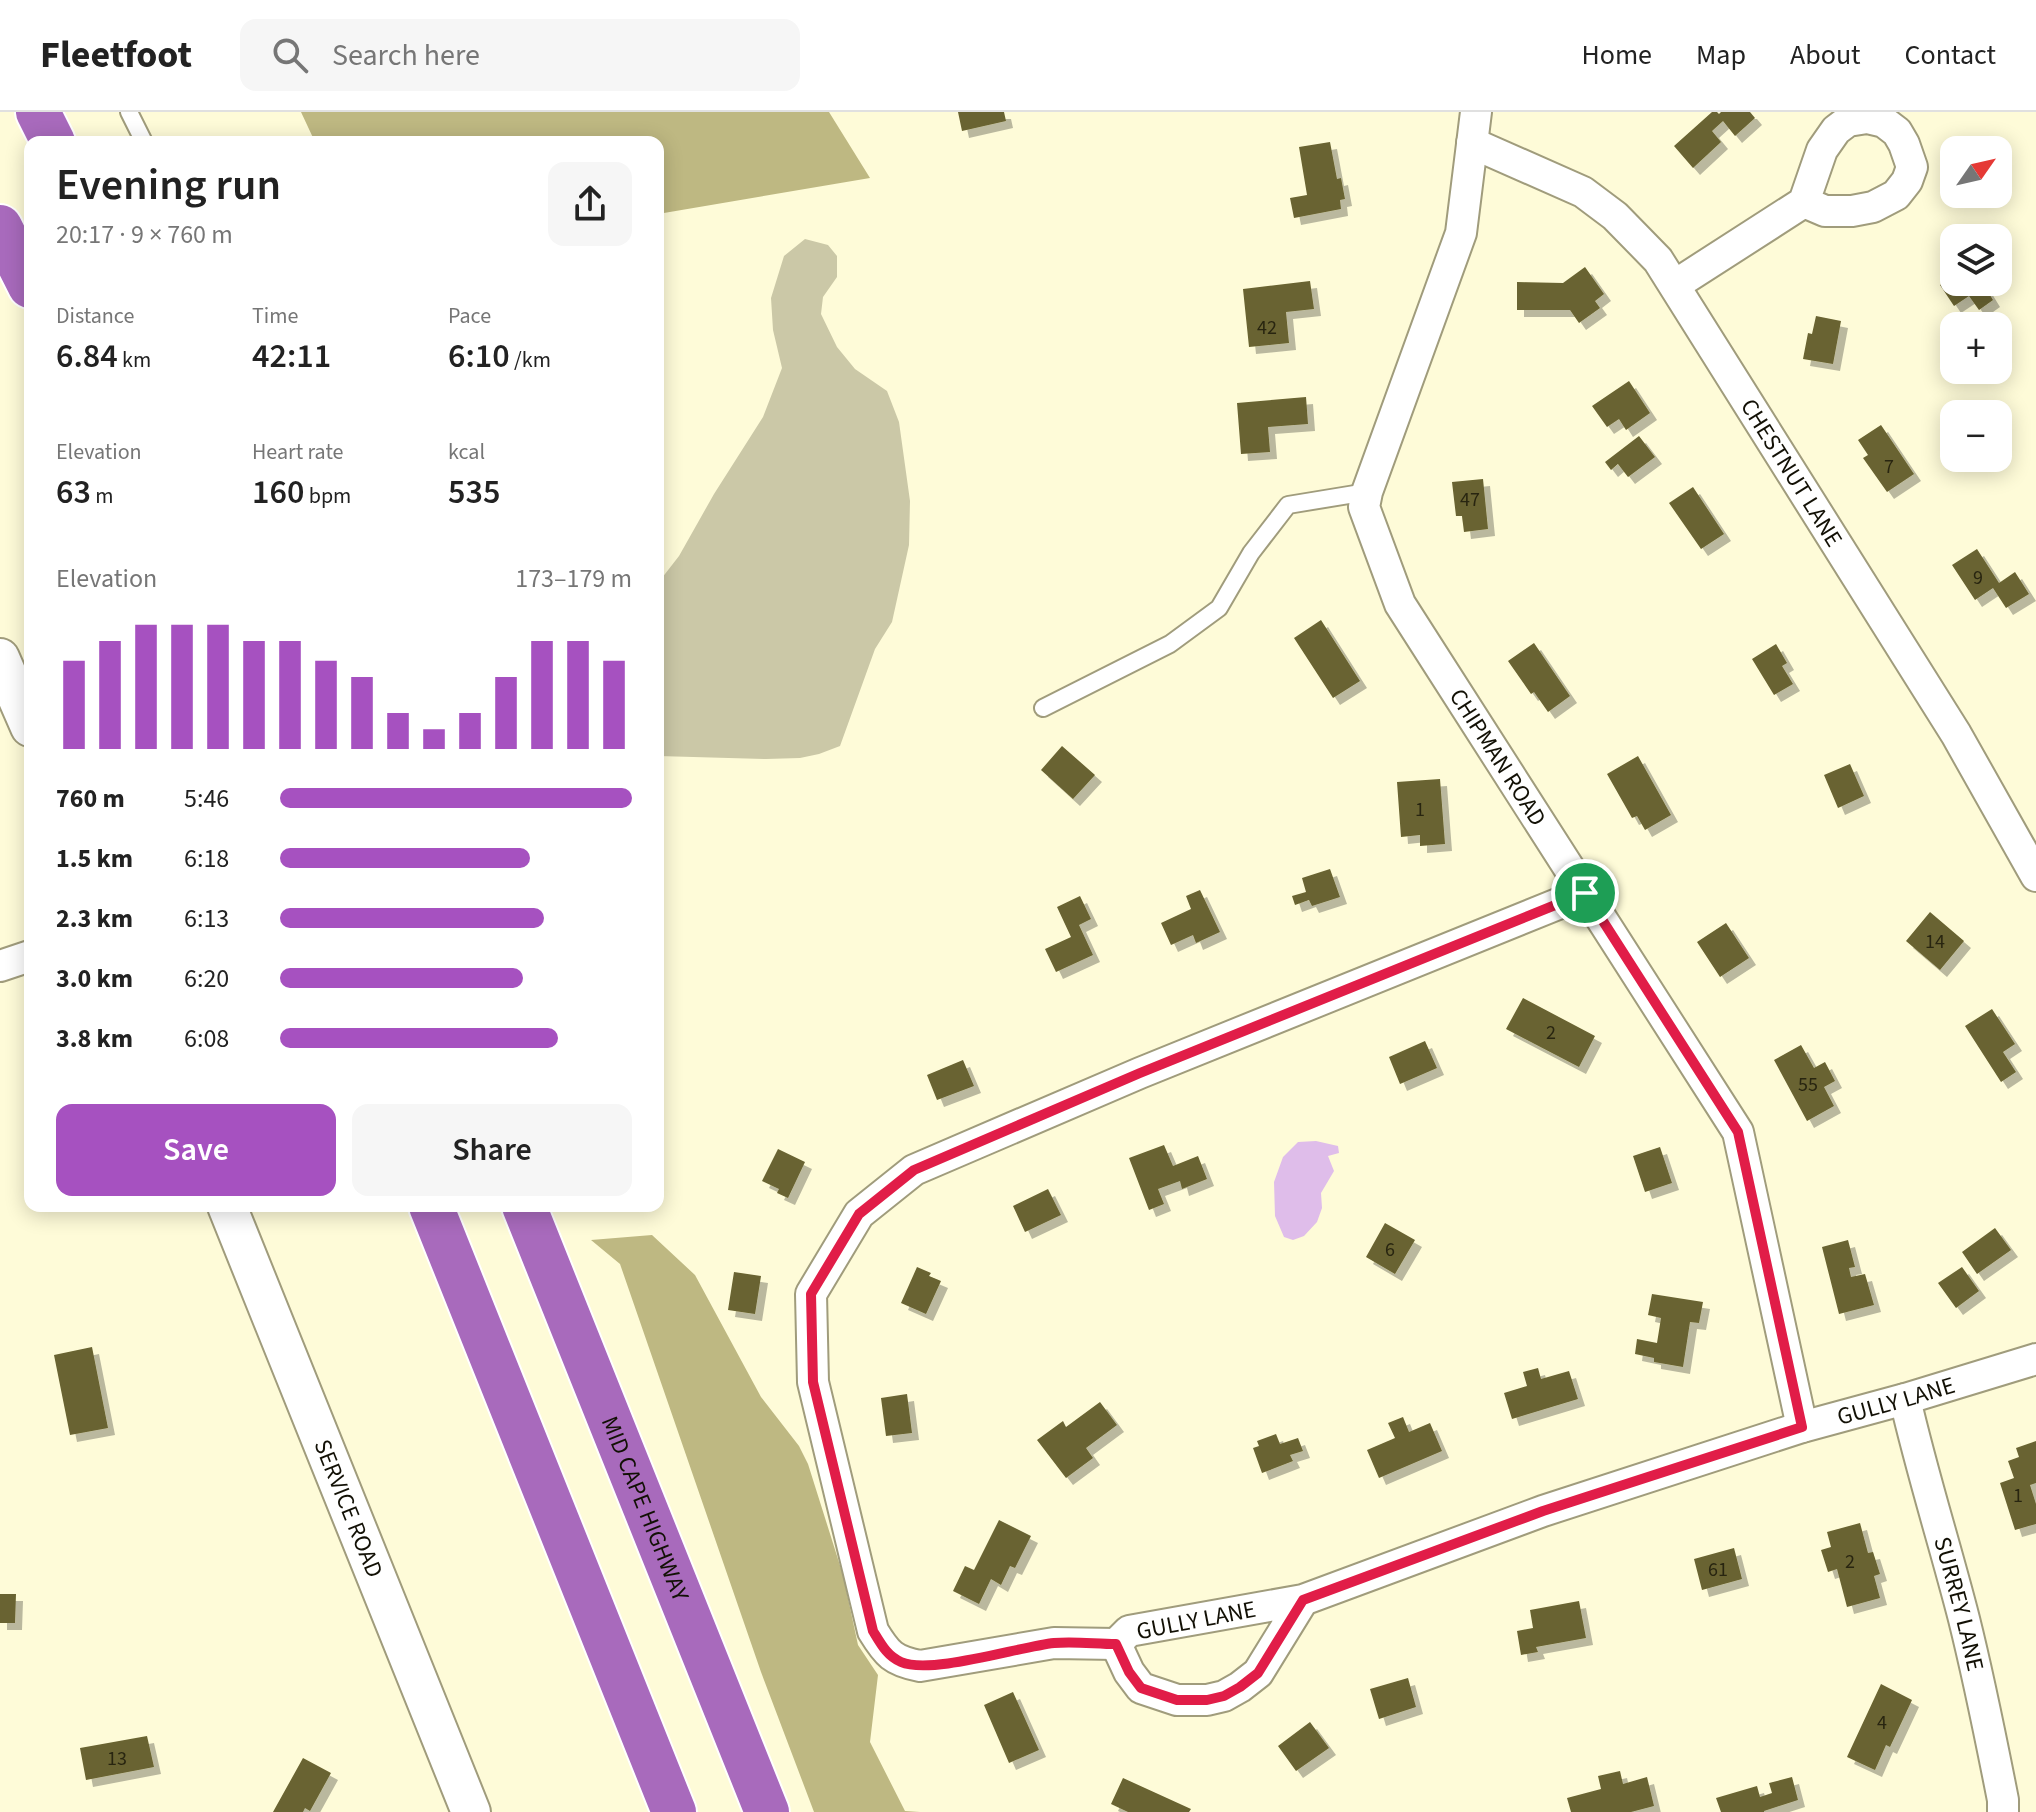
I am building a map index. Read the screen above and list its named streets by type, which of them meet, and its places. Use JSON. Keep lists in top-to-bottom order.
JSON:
{
  "streets": {
    "highway": ["MID CAPE HIGHWAY"],
    "street": [
      "CHESTNUT LANE",
      "CHIPMAN ROAD",
      "GULLY LANE",
      "SERVICE ROAD",
      "SURREY LANE"
    ]
  },
  "crossings": [
    ["CHESTNUT LANE", "CHIPMAN ROAD"],
    ["CHIPMAN ROAD", "GULLY LANE"],
    ["GULLY LANE", "SURREY LANE"]
  ],
  "house_numbers": [
    "42",
    "7",
    "47",
    "9",
    "1",
    "14",
    "2",
    "55",
    "6",
    "1",
    "2",
    "61",
    "4",
    "13"
  ],
  "north": "top right",
  "page": {
    "header": "Fleetfoot",
    "search": "Search here",
    "nav": [
      "Home",
      "Map",
      "About",
      "Contact"
    ],
    "map_buttons": ["+", "−"],
    "heading": ["Evening run", "20:17 · 9 × 760 m"],
    "stats": [
      ["Distance", "6.84 km"],
      ["Time", "42:11"],
      ["Pace", "6:10 /km"],
      ["Elevation", "63 m"],
      ["Heart rate", "160 bpm"],
      ["kcal", "535"]
    ],
    "chart": ["Elevation", "173–179 m"],
    "list": [
      {
        "name": "760 m",
        "note": "5:46"
      },
      {
        "name": "1.5 km",
        "note": "6:18"
      },
      {
        "name": "2.3 km",
        "note": "6:13"
      },
      {
        "name": "3.0 km",
        "note": "6:20"
      },
      {
        "name": "3.8 km",
        "note": "6:08"
      }
    ],
    "buttons": ["Save", "Share"]
  }
}
